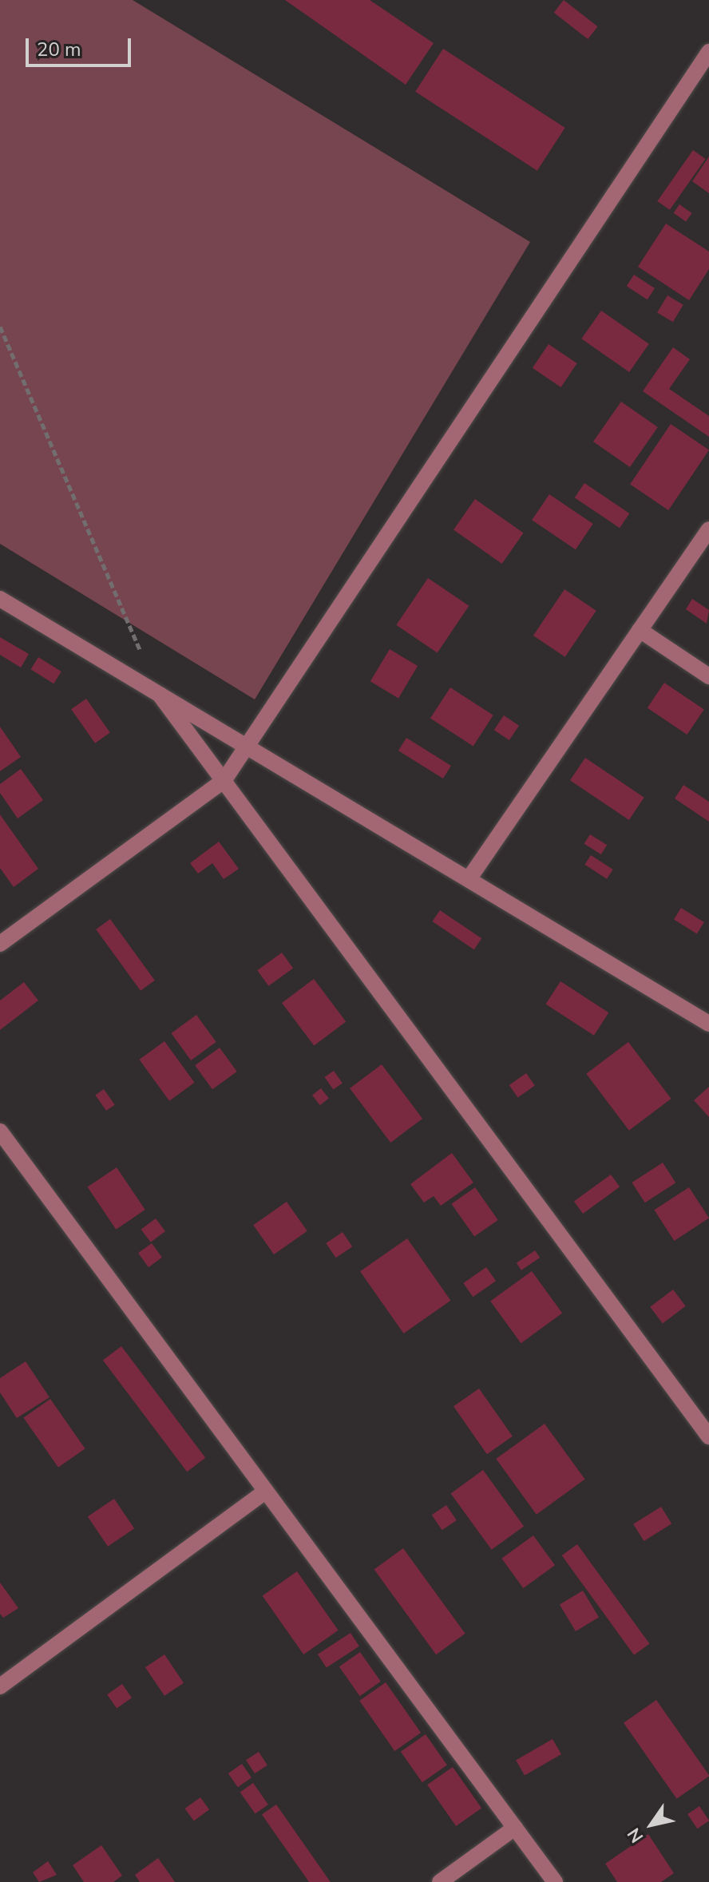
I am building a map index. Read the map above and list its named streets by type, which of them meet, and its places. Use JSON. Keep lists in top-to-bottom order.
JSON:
{
  "scale_bar": "20 m",
  "north": "bottom left"
}
